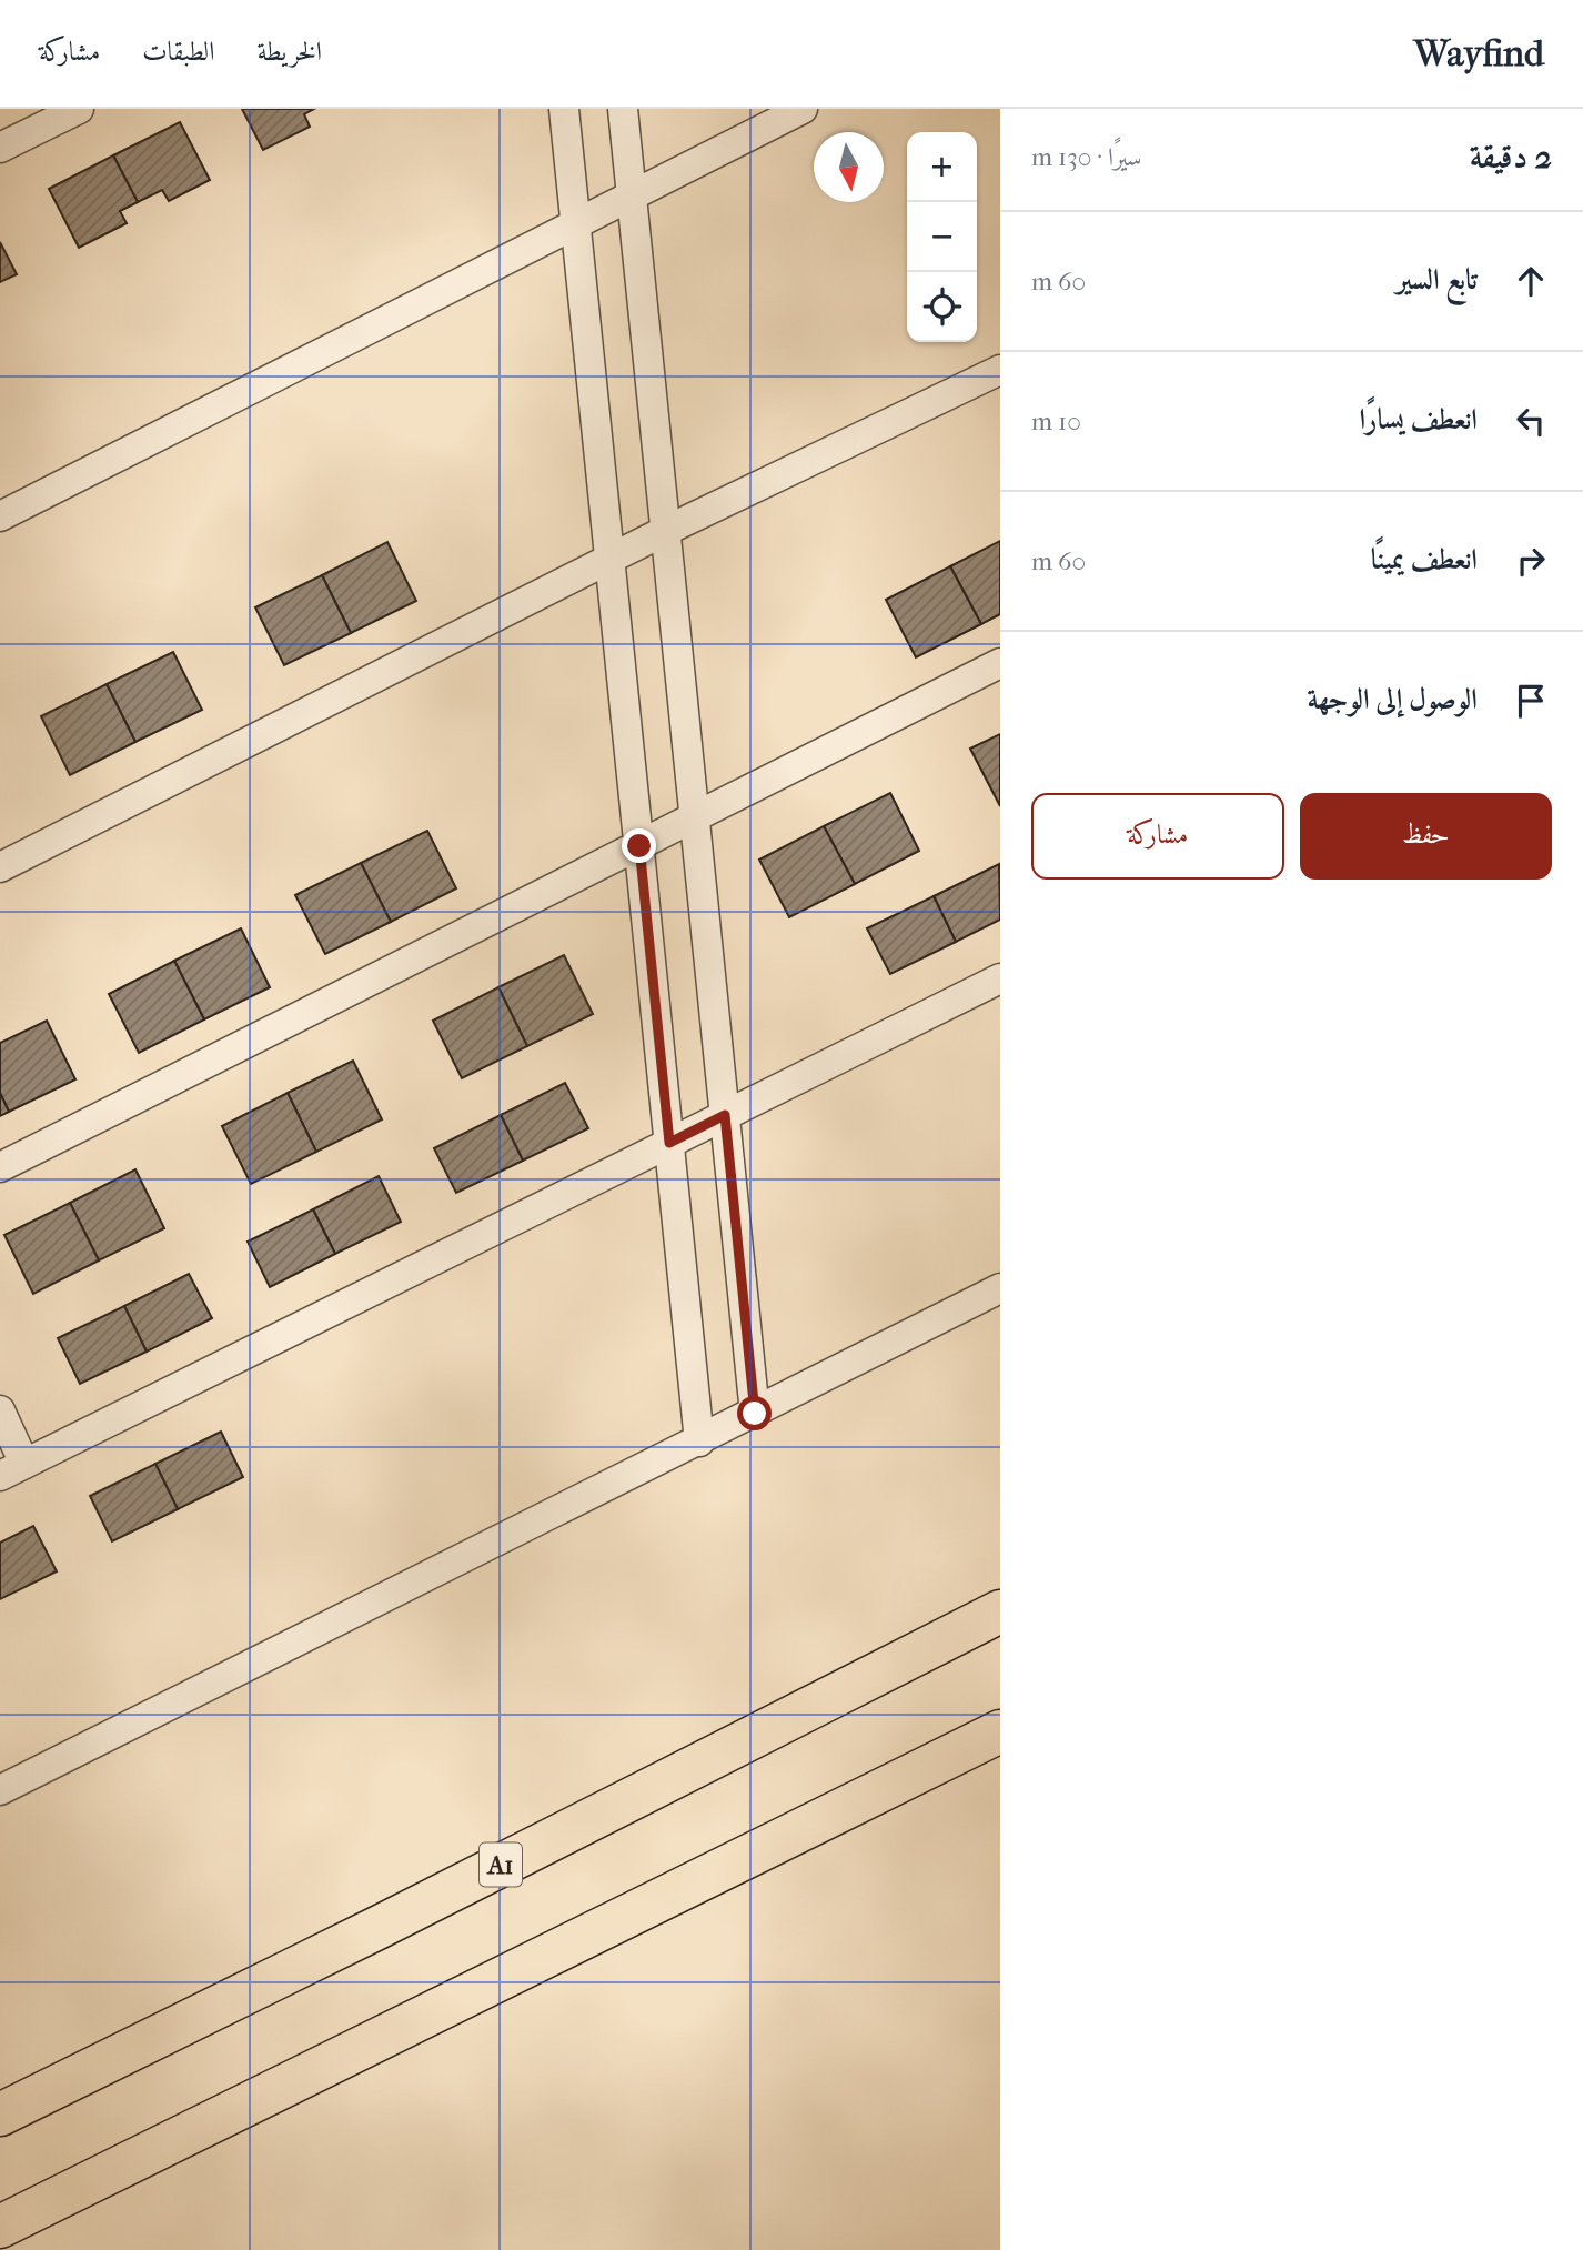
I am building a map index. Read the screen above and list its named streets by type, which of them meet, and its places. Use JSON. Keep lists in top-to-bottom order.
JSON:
{
  "streets": {
    "highway": ["A1"]
  },
  "north": "bottom",
  "page": {
    "header": "Wayfind",
    "nav": ["الخريطة", "الطبقات", "مشاركة"],
    "heading": ["2 دقيقة", "سيرًا · 130 m"],
    "map_buttons": ["+", "−"],
    "list": [
      ["تابع السير", "60 m"],
      ["انعطف يسارًا", "10 m"],
      ["انعطف يمينًا", "60 m"],
      "الوصول إلى الوجهة"
    ],
    "buttons": ["حفظ", "مشاركة"]
  }
}
